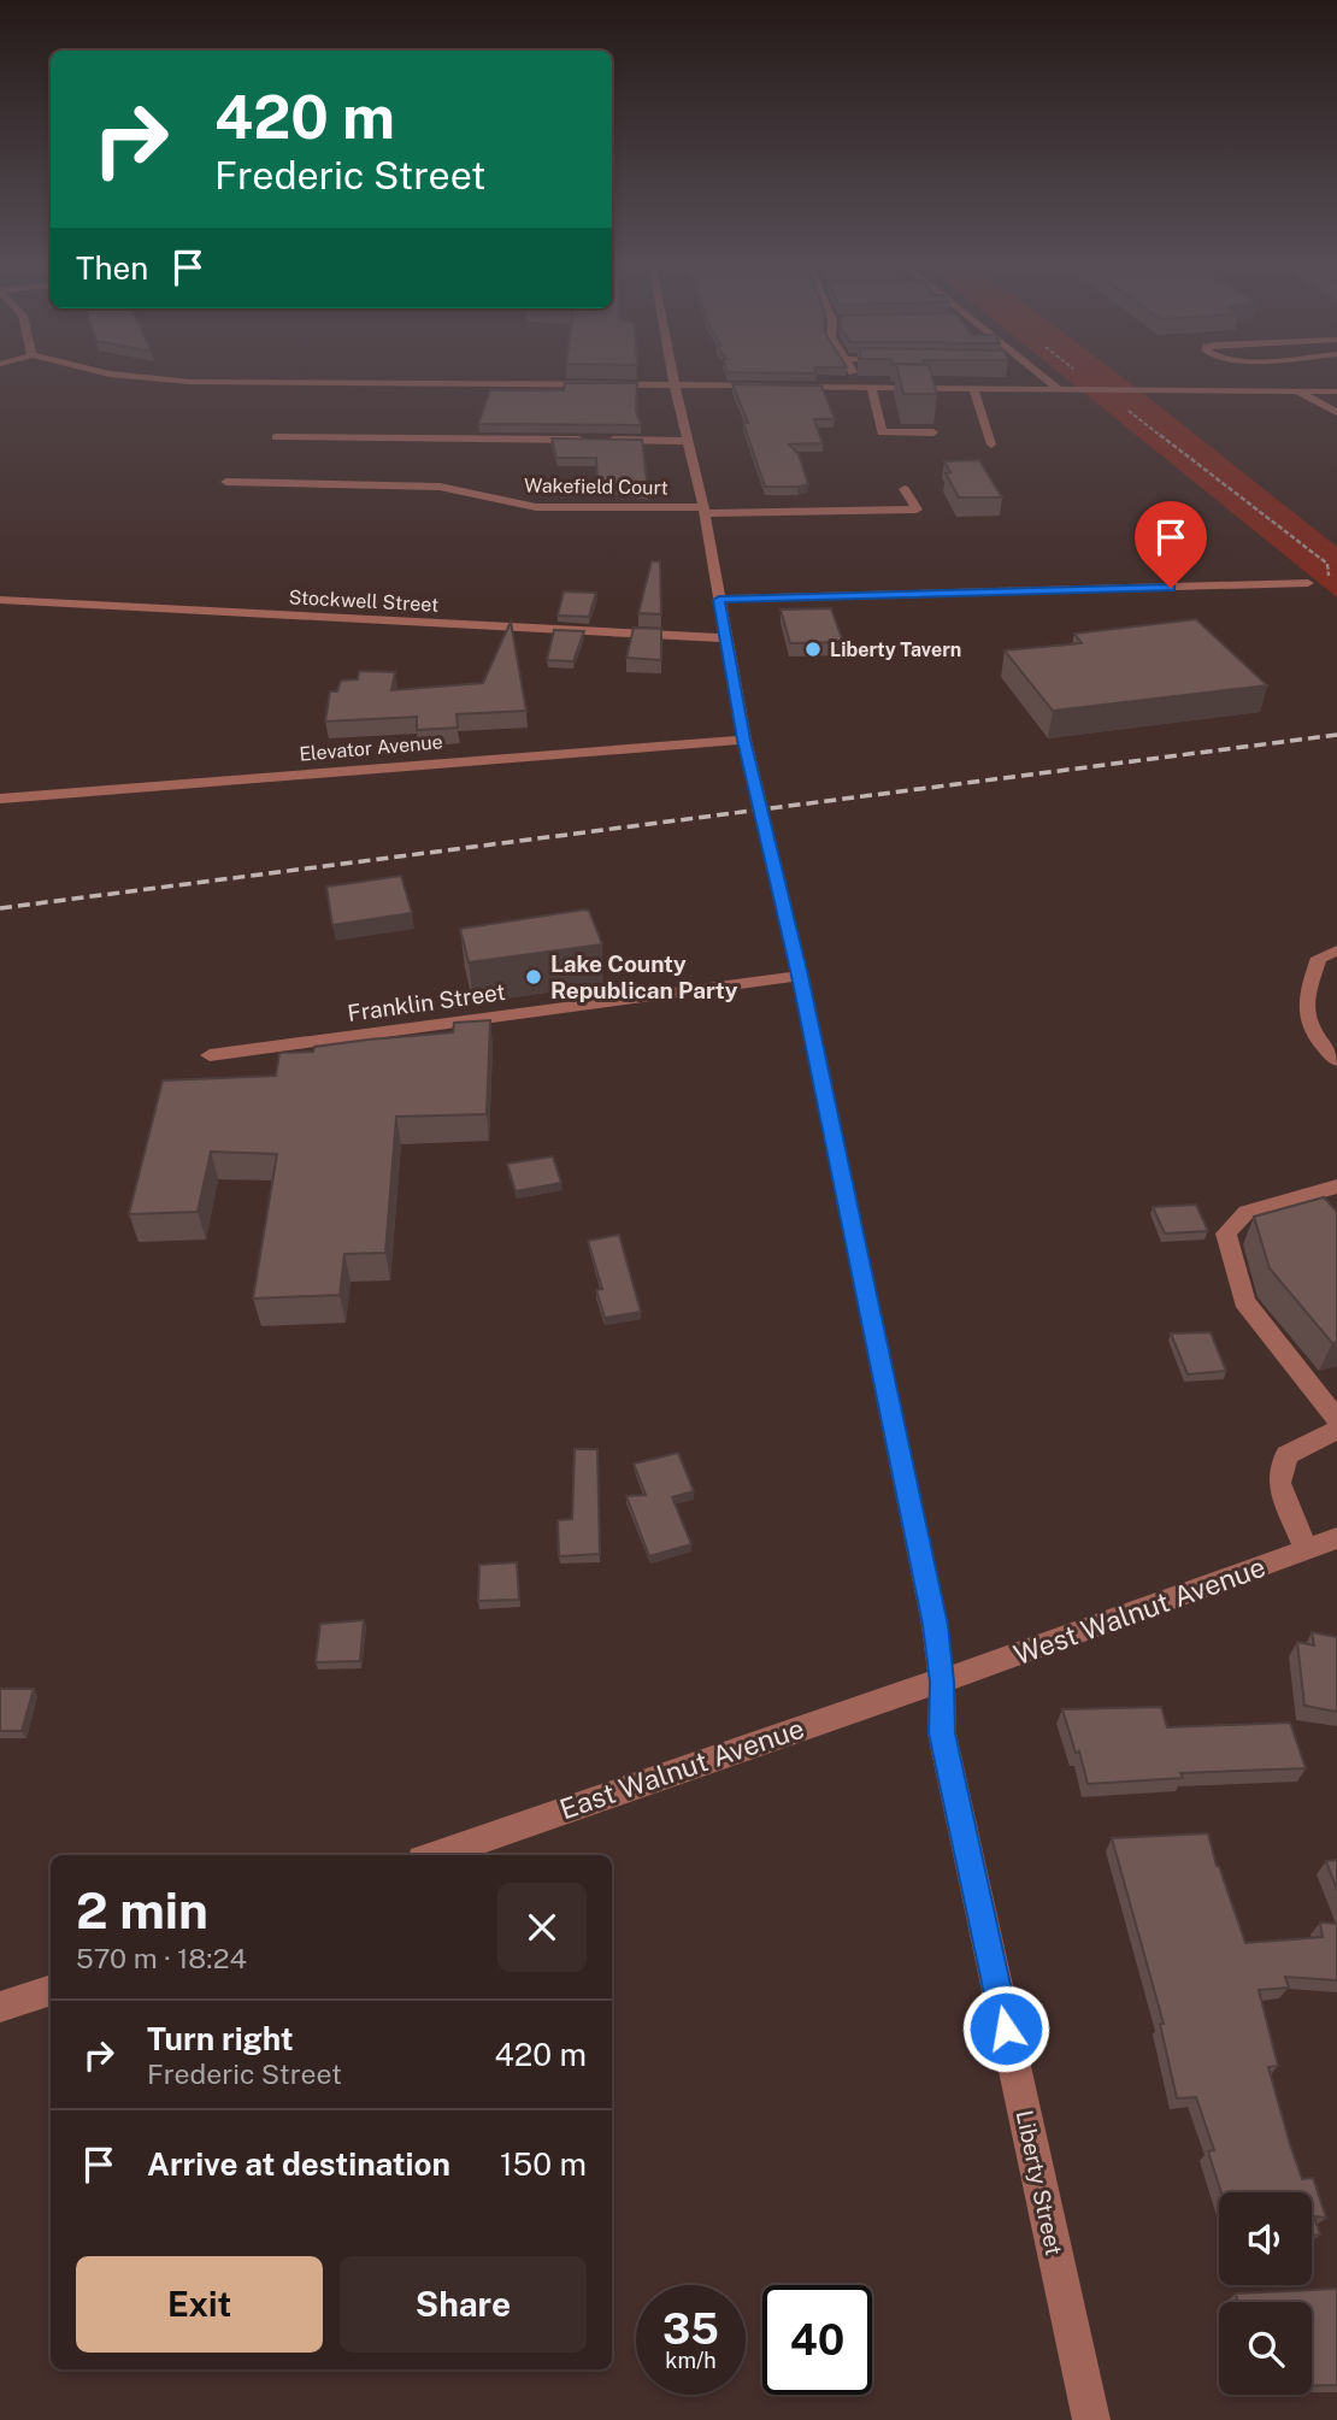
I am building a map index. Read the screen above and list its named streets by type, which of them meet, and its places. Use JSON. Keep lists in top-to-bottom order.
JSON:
{
  "streets": {
    "street": [
      "Wakefield Court",
      "Stockwell Street",
      "Elevator Avenue",
      "Franklin Street",
      "West Walnut Avenue",
      "East Walnut Avenue",
      "Liberty Street"
    ]
  },
  "crossings": [
    ["Wakefield Court", "Liberty Street"],
    ["Stockwell Street", "Liberty Street"],
    ["Elevator Avenue", "Liberty Street"],
    ["Franklin Street", "Liberty Street"],
    ["West Walnut Avenue", "East Walnut Avenue"],
    ["West Walnut Avenue", "Liberty Street"],
    ["East Walnut Avenue", "Liberty Street"]
  ],
  "places": ["Liberty Tavern", "Lake County Republican Party"],
  "page": {
    "turn": ["420 m", "Frederic Street"],
    "then": "Then",
    "heading": ["2 min", "570 m · 18:24"],
    "list": [
      {
        "name": "Turn right",
        "note": "Frederic Street",
        "value": "420 m"
      },
      {
        "name": "Arrive at destination",
        "value": "150 m"
      }
    ],
    "buttons": ["Exit", "Share"],
    "speed": "35 km/h",
    "limit": "40"
  }
}
